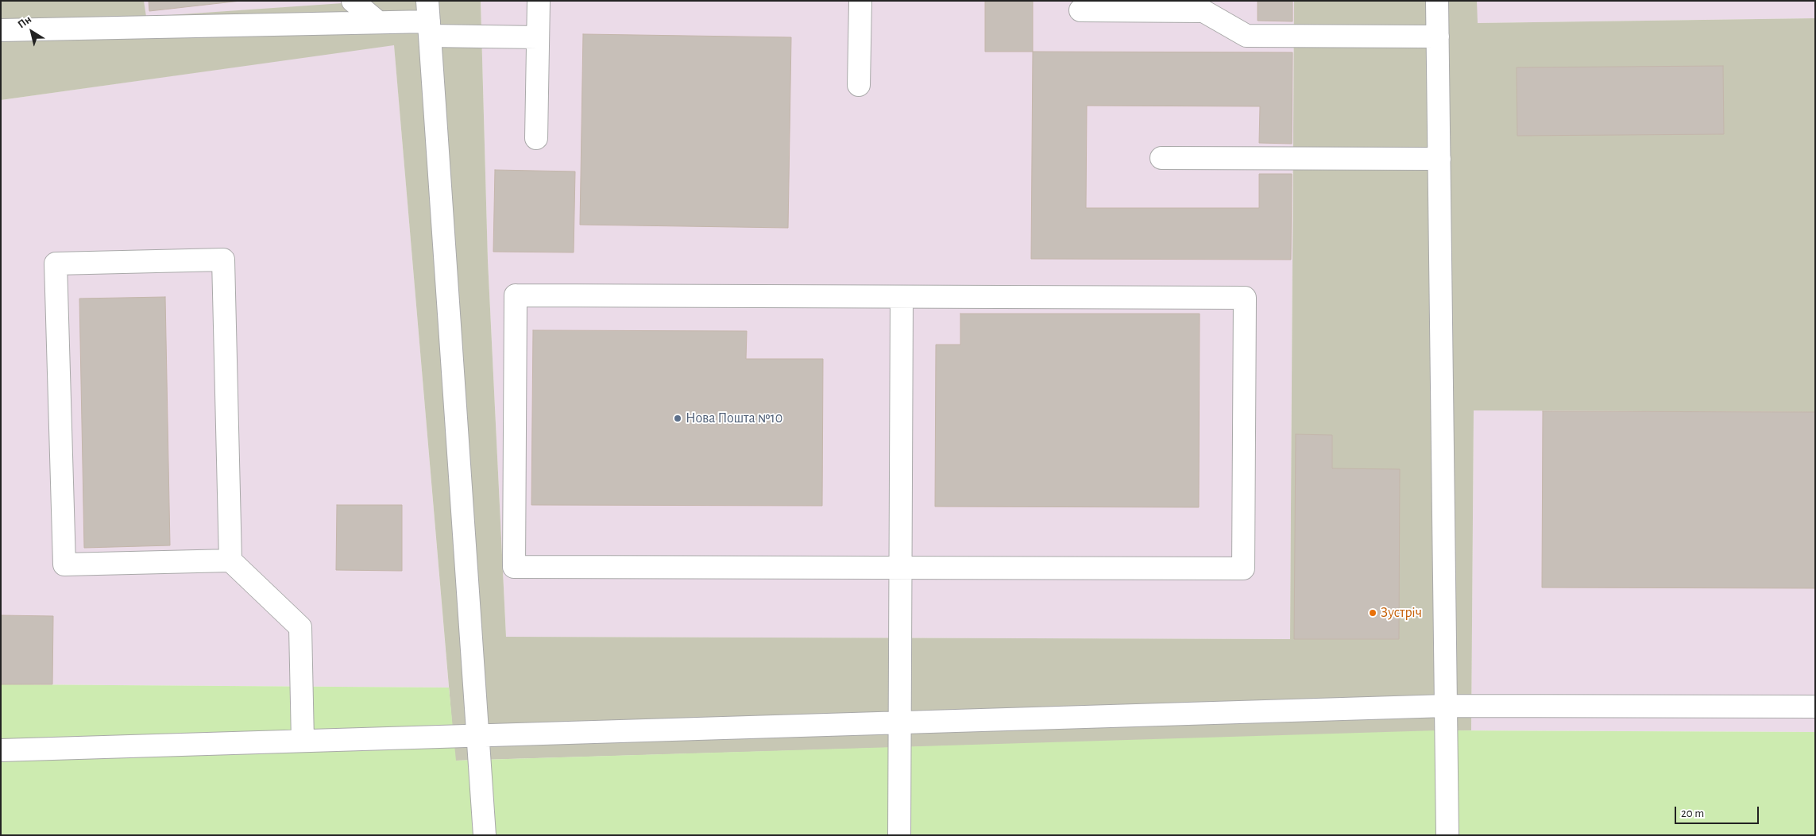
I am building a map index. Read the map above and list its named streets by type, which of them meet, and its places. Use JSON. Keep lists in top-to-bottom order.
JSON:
{
  "places": ["Нова Пошта №10", "Зустріч"],
  "scale_bar": "20 m",
  "north": "top left"
}
